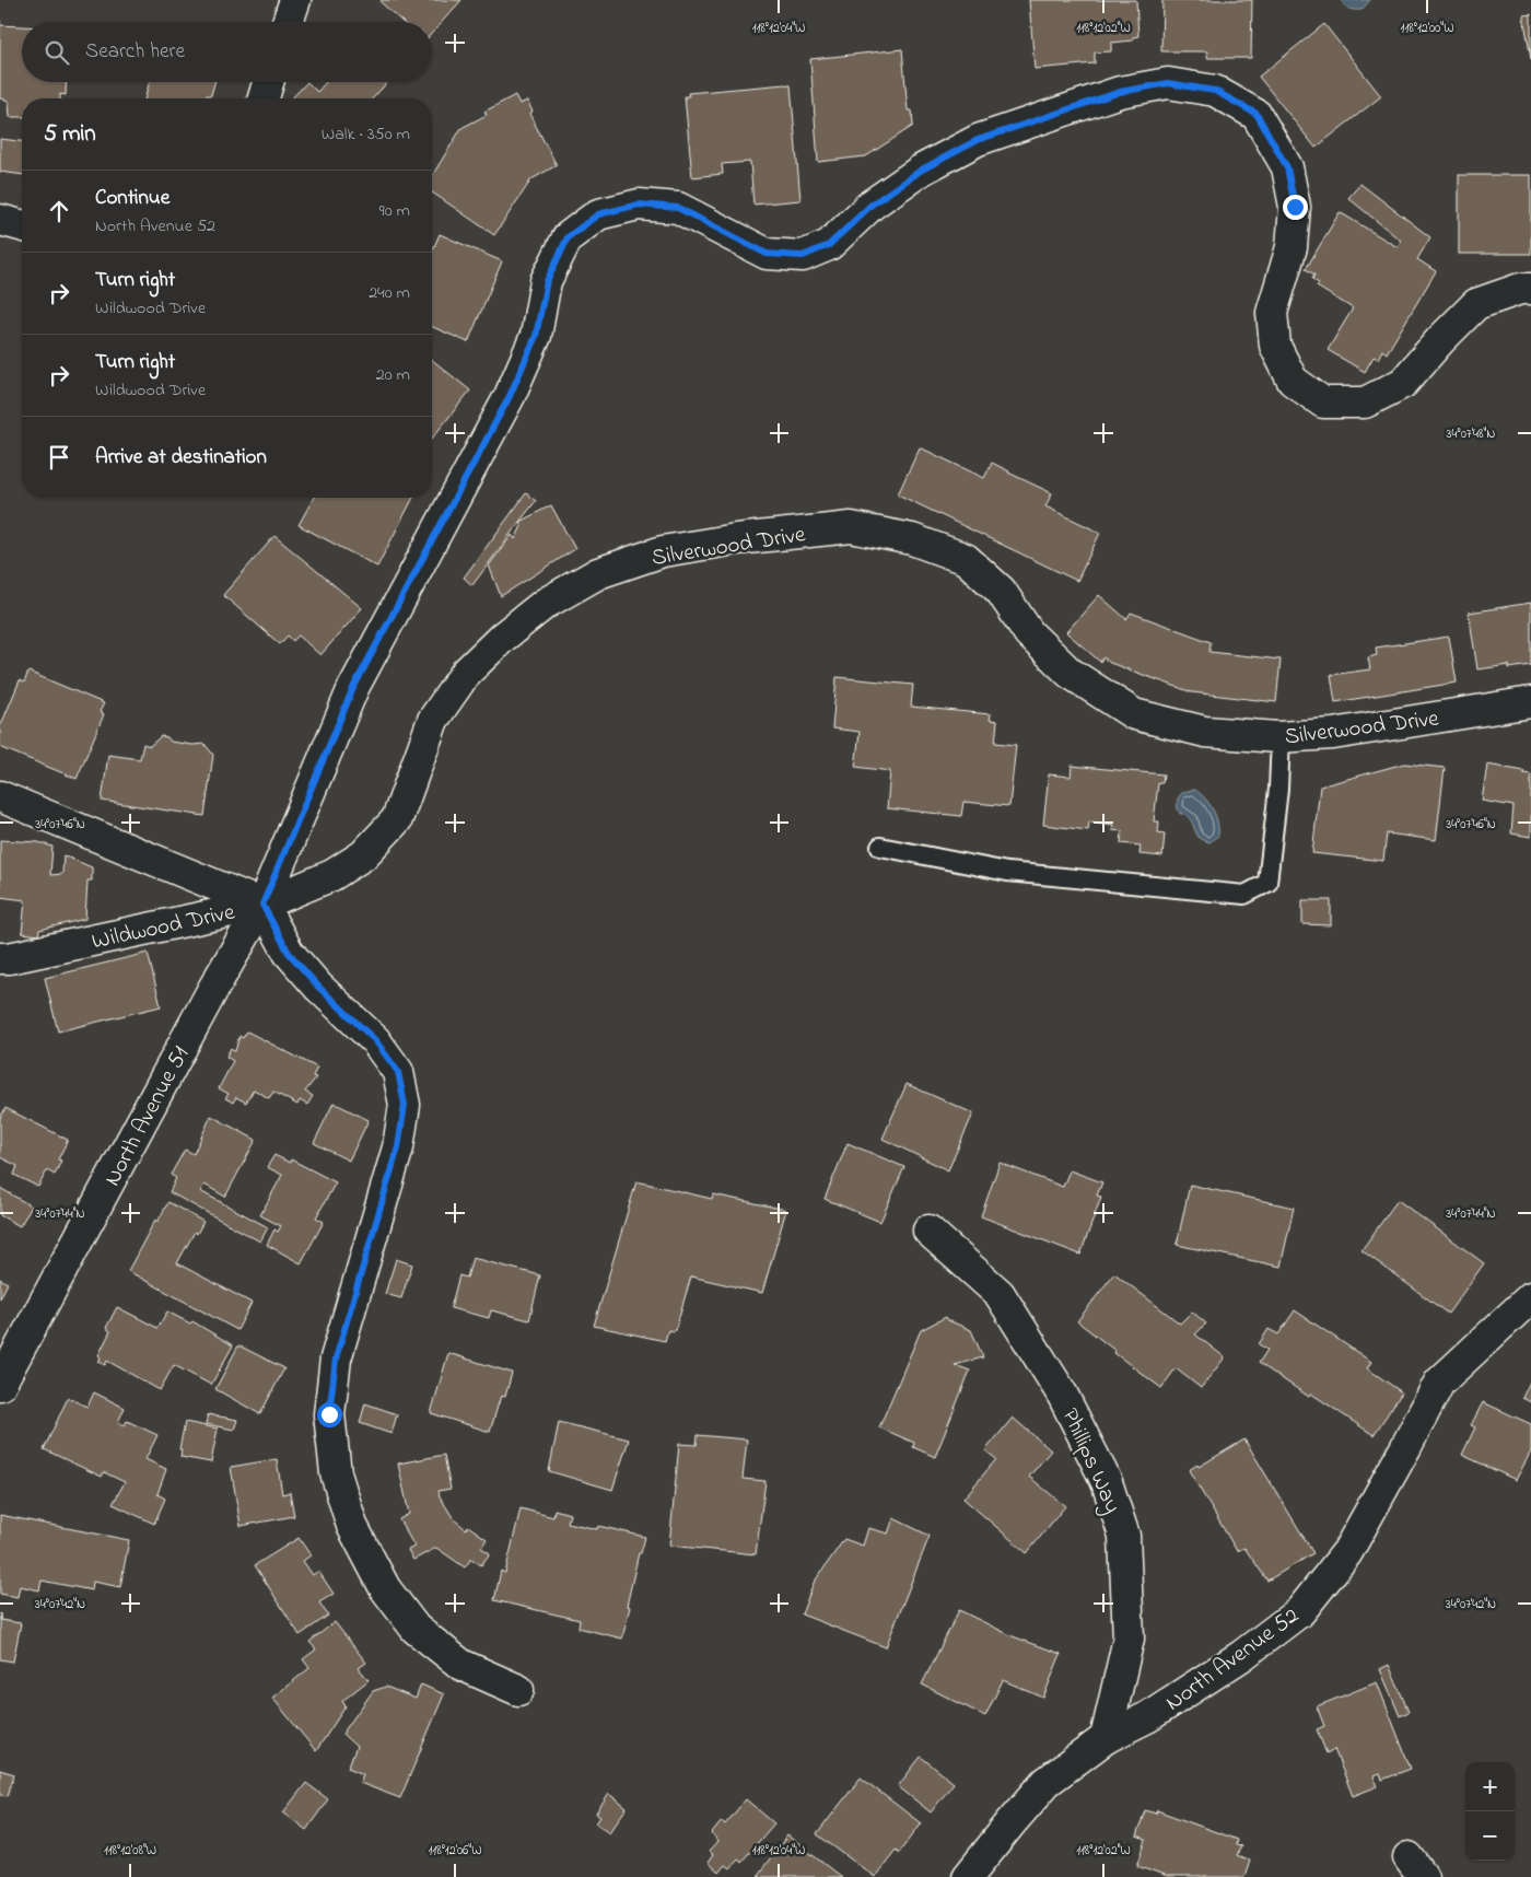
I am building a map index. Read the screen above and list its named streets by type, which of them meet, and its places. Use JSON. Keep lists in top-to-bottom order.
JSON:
{
  "streets": {
    "street": [
      "Silverwood Drive",
      "Wildwood Drive",
      "North Avenue 51",
      "Phillips Way",
      "North Avenue 52"
    ]
  },
  "crossings": [
    ["Silverwood Drive", "Wildwood Drive"],
    ["Silverwood Drive", "North Avenue 51"],
    ["Wildwood Drive", "North Avenue 51"],
    ["Phillips Way", "North Avenue 52"]
  ],
  "page": {
    "search": "Search here",
    "heading": ["5 min", "Walk · 350 m"],
    "list": [
      ["Continue", "North Avenue 52", "90 m"],
      ["Turn right", "Wildwood Drive", "240 m"],
      ["Turn right", "Wildwood Drive", "20 m"],
      "Arrive at destination"
    ],
    "map_buttons": ["+", "−"]
  },
  "coordinates": [
    "118°12'04\"W",
    "118°12'02\"W",
    "118°12'00\"W",
    "34°07'48\"N",
    "34°07'46\"N",
    "34°07'44\"N",
    "34°07'42\"N",
    "118°12'08\"W",
    "118°12'06\"W"
  ]
}
